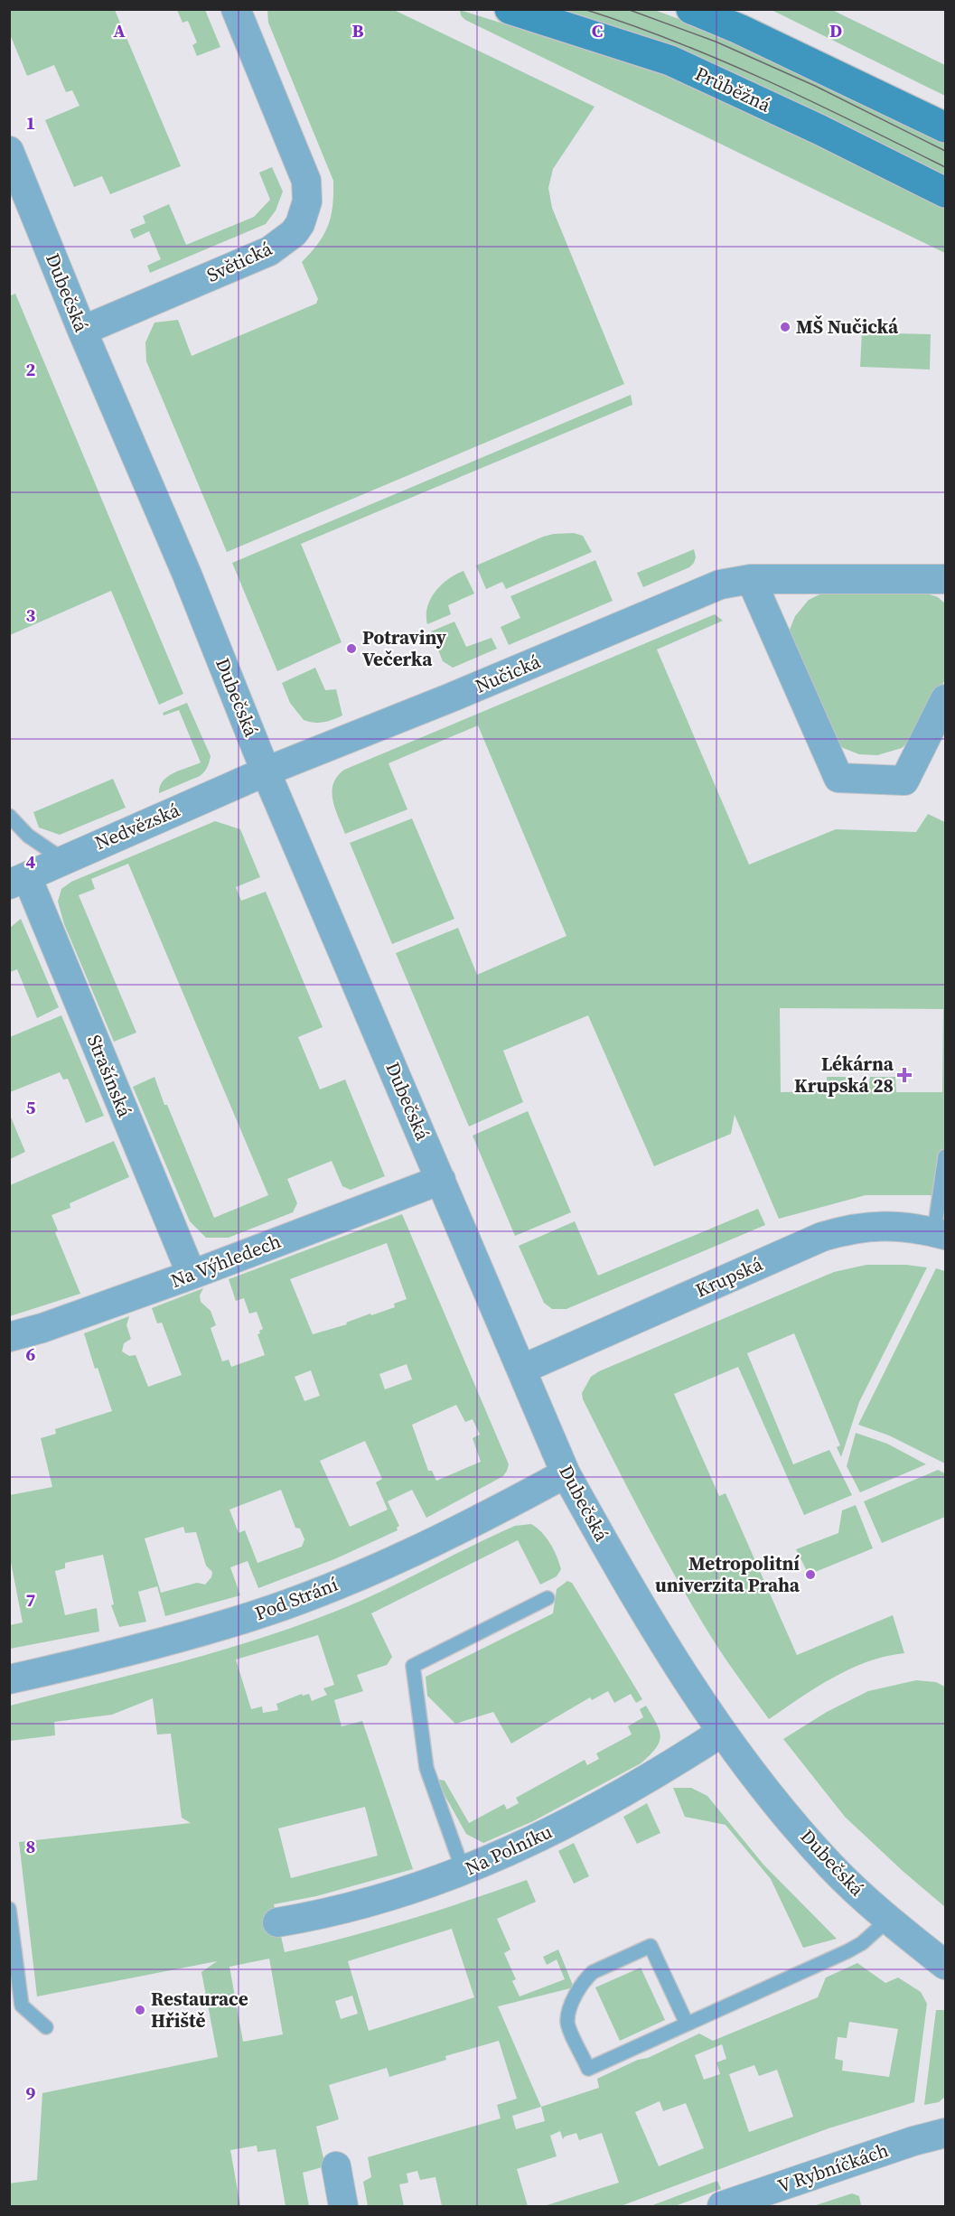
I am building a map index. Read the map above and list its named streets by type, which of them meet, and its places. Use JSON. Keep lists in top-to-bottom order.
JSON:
{
  "streets": {
    "main road": ["Průběžná"],
    "street": [
      "Světická",
      "Dubečská",
      "Nučická",
      "Nedvězská",
      "Strašínská",
      "Na Výhledech",
      "Krupská",
      "Pod Strání",
      "Na Polníku",
      "V Rybníčkách"
    ]
  },
  "crossings": [
    ["Světická", "Dubečská"],
    ["Dubečská", "Nučická"],
    ["Dubečská", "Nedvězská"],
    ["Dubečská", "Na Výhledech"],
    ["Dubečská", "Krupská"],
    ["Dubečská", "Pod Strání"],
    ["Dubečská", "Na Polníku"],
    ["Nučická", "Nedvězská"],
    ["Nedvězská", "Strašínská"],
    ["Strašínská", "Na Výhledech"]
  ],
  "places": {
    "other": [
      "MŠ Nučická",
      "Potraviny Večerka",
      "Metropolitní univerzita Praha",
      "Restaurace Hřiště"
    ],
    "health": ["Lékárna Krupská 28"]
  },
  "grid": {
    "columns": [
      "A",
      "B",
      "C",
      "D"
    ],
    "rows": [
      "1",
      "2",
      "3",
      "4",
      "5",
      "6",
      "7",
      "8",
      "9"
    ]
  }
}
